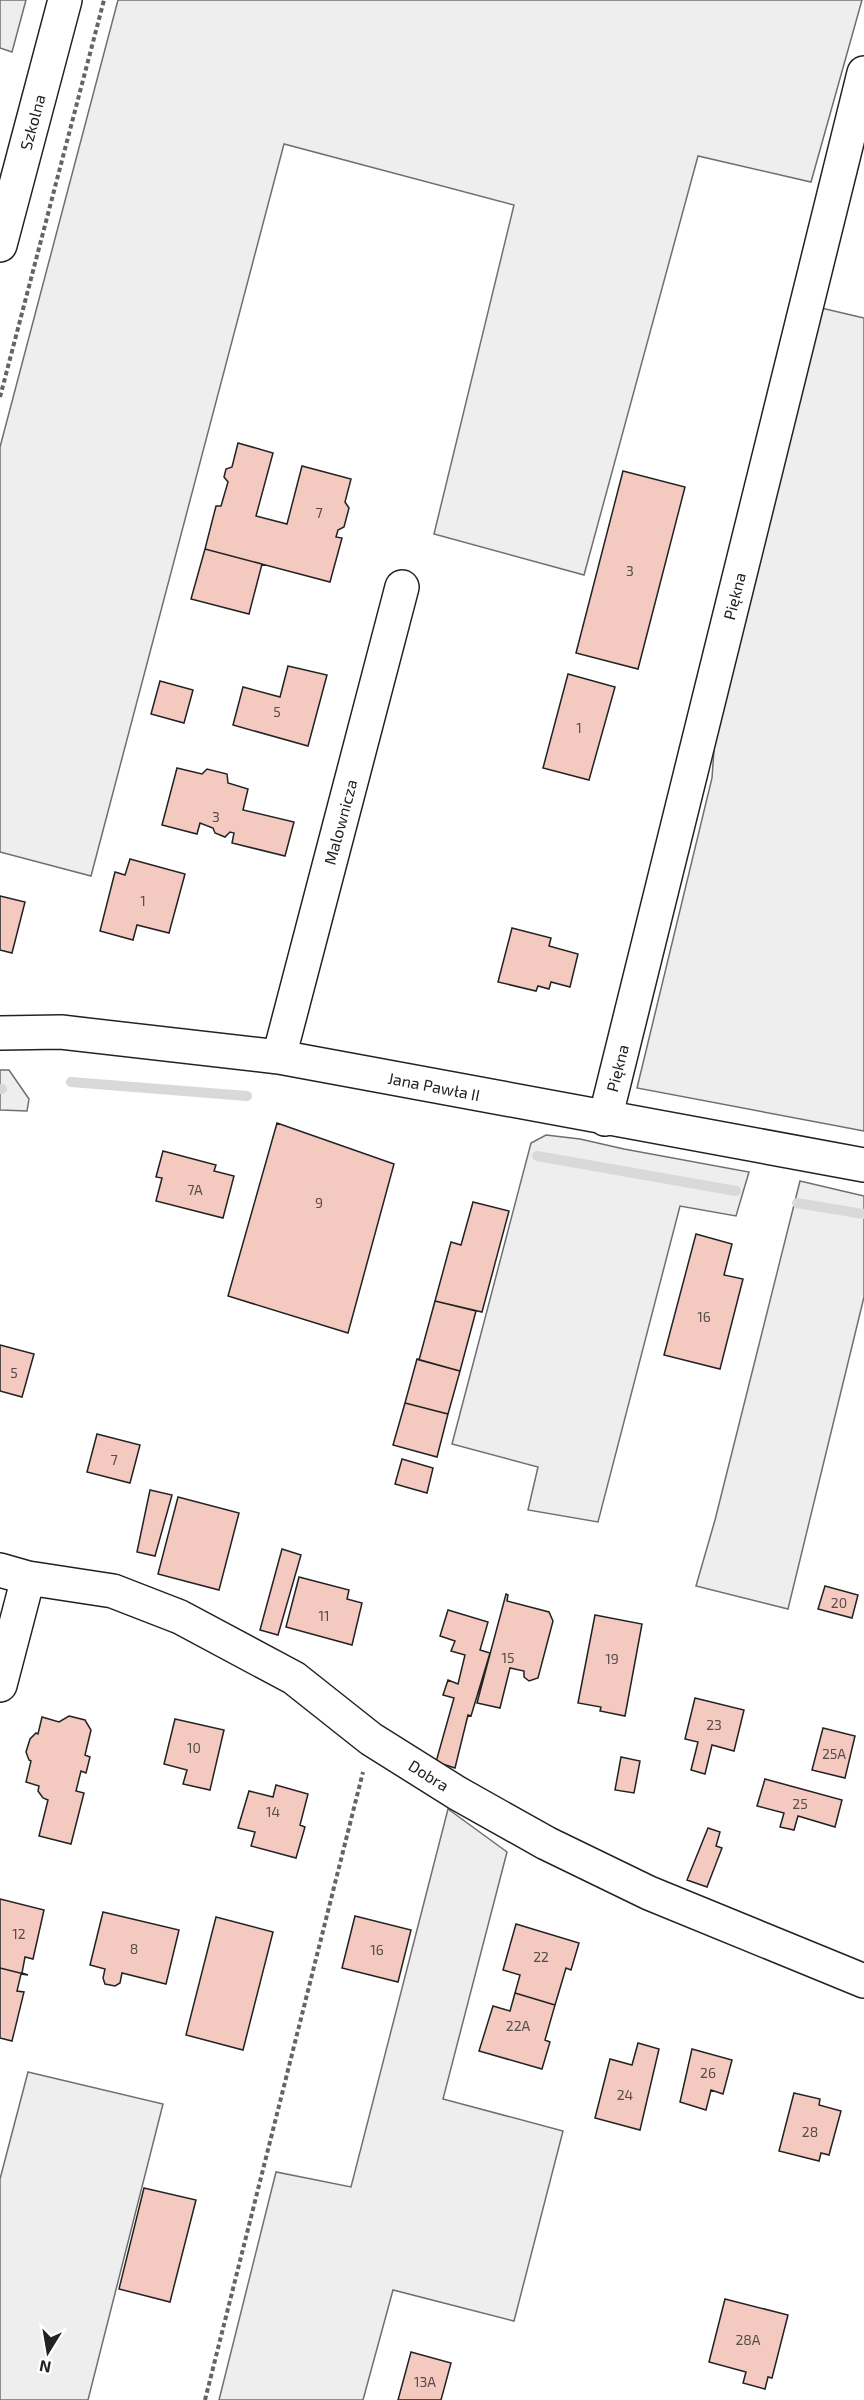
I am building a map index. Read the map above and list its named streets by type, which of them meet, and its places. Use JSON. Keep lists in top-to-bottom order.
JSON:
{
  "streets": {
    "street": [
      "Szkolna",
      "Piękna",
      "Malownicza",
      "Jana Pawła II",
      "Dobra"
    ]
  },
  "crossings": [
    ["Piękna", "Jana Pawła II"],
    ["Malownicza", "Jana Pawła II"]
  ],
  "house_numbers": [
    "7",
    "3",
    "5",
    "1",
    "3",
    "1",
    "7A",
    "9",
    "16",
    "5",
    "7",
    "20",
    "11",
    "15",
    "19",
    "23",
    "10",
    "25A",
    "25",
    "14",
    "12",
    "8",
    "16",
    "22",
    "22A",
    "26",
    "24",
    "28",
    "28A",
    "13A"
  ],
  "north": "bottom"
}
